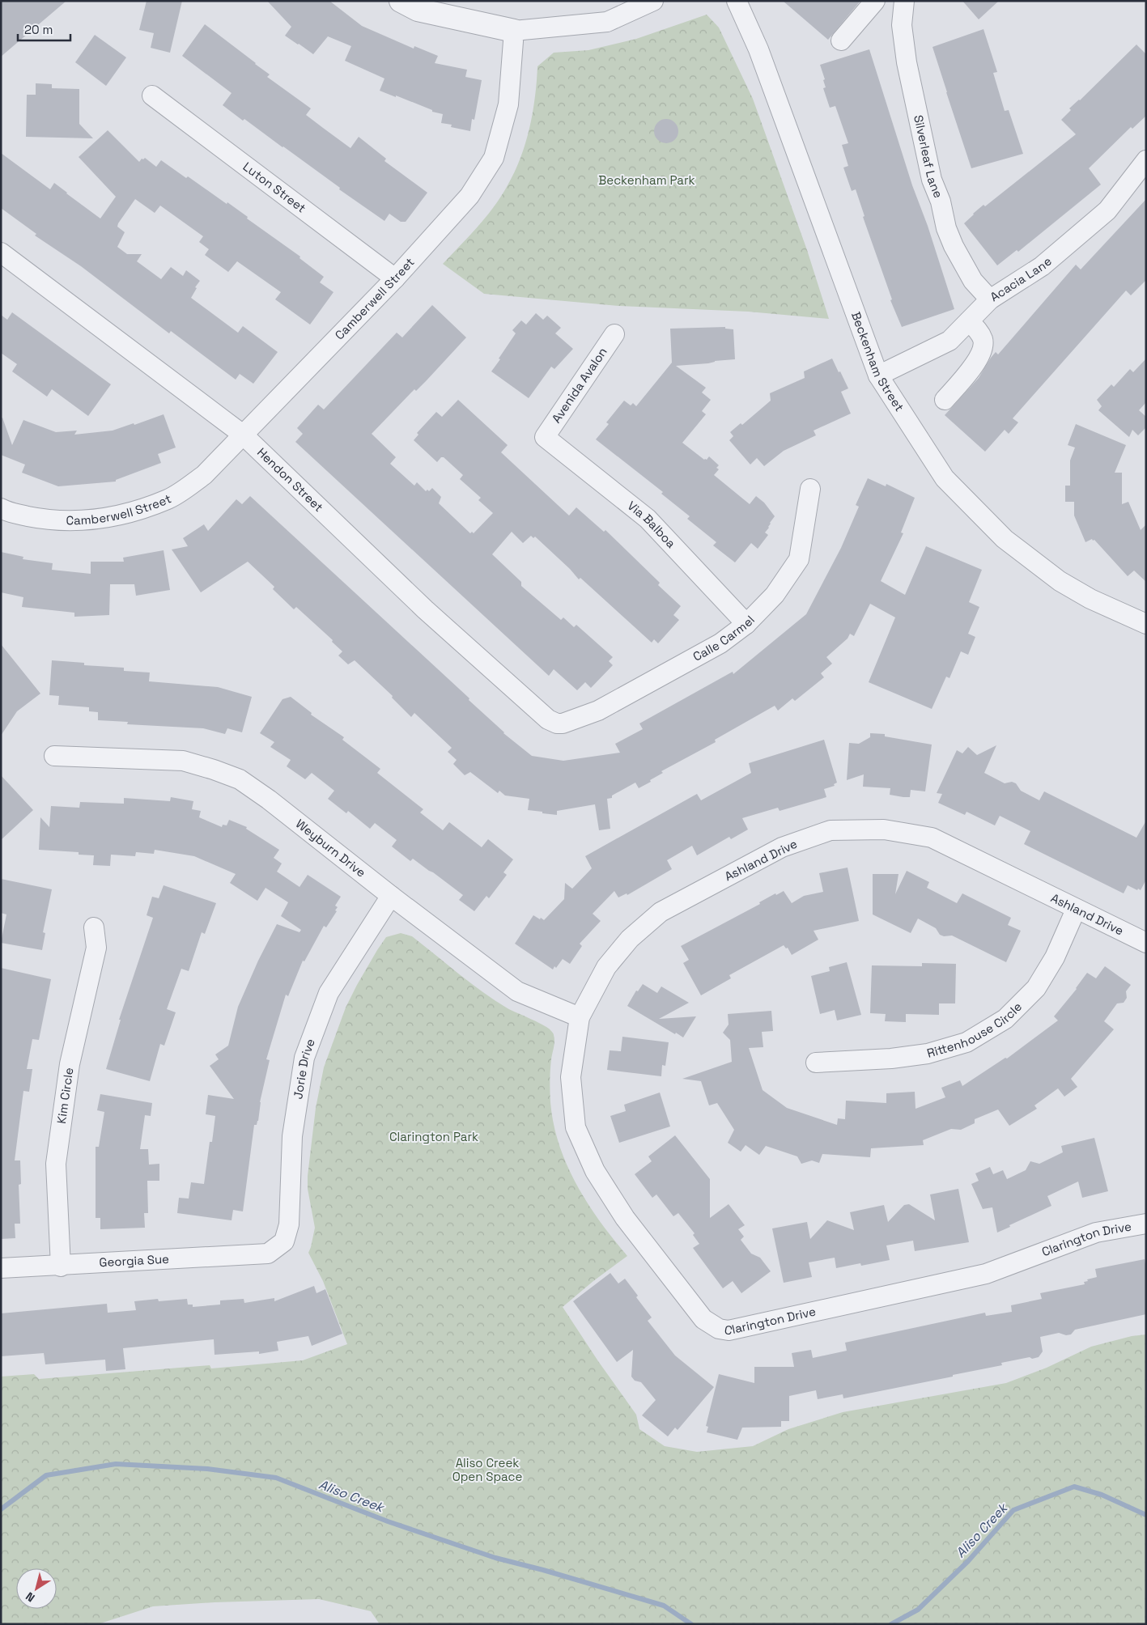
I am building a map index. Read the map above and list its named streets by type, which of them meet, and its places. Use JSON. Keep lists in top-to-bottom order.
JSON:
{
  "streets": {
    "street": [
      "Silverleaf Lane",
      "Luton Street",
      "Acacia Lane",
      "Camberwell Street",
      "Beckenham Street",
      "Avenida Avalon",
      "Hendon Street",
      "Via Balboa",
      "Calle Carmel",
      "Weyburn Drive",
      "Ashland Drive",
      "Rittenhouse Circle",
      "Jorie Drive",
      "Kim Circle",
      "Clarington Drive",
      "Georgia Sue"
    ]
  },
  "crossings": [
    ["Silverleaf Lane", "Acacia Lane"],
    ["Luton Street", "Camberwell Street"],
    ["Acacia Lane", "Beckenham Street"],
    ["Camberwell Street", "Hendon Street"],
    ["Avenida Avalon", "Via Balboa"],
    ["Hendon Street", "Calle Carmel"],
    ["Via Balboa", "Calle Carmel"],
    ["Weyburn Drive", "Ashland Drive"],
    ["Weyburn Drive", "Jorie Drive"],
    ["Weyburn Drive", "Clarington Drive"],
    ["Ashland Drive", "Rittenhouse Circle"],
    ["Ashland Drive", "Clarington Drive"],
    ["Jorie Drive", "Georgia Sue"],
    ["Kim Circle", "Georgia Sue"]
  ],
  "water": ["Aliso Creek"],
  "parks": ["Beckenham Park", "Clarington Park", "Aliso Creek Open Space"],
  "scale_bar": "20 m",
  "north": "bottom left"
}
